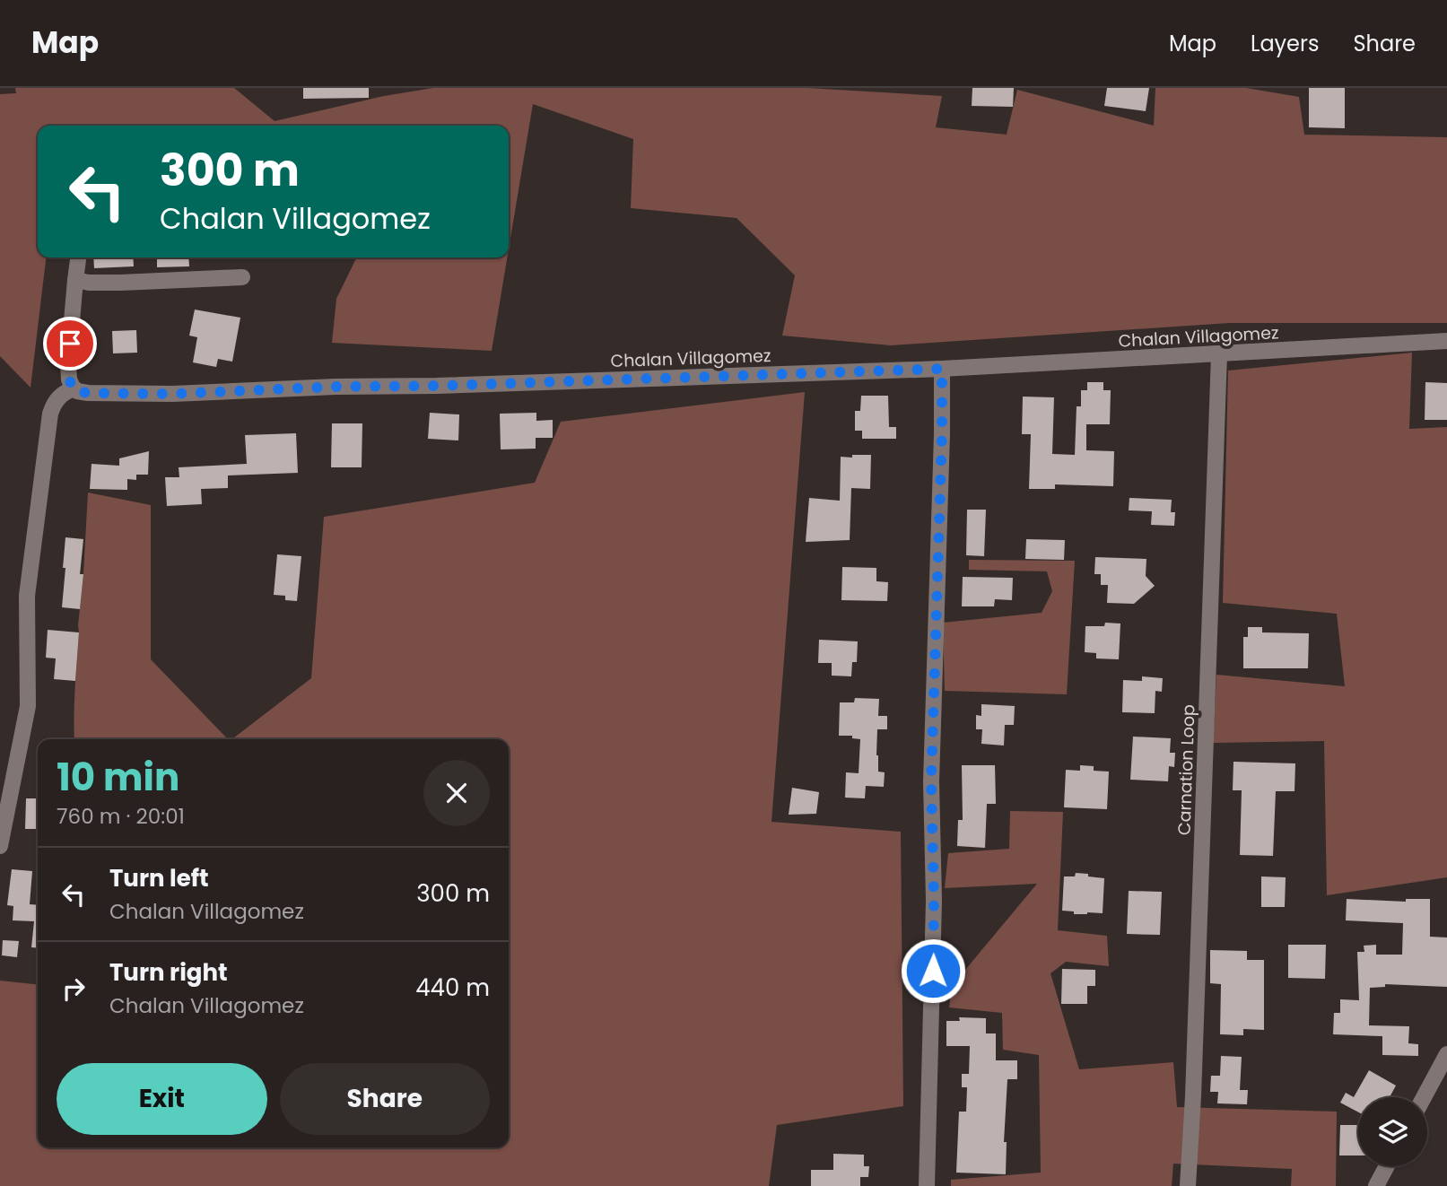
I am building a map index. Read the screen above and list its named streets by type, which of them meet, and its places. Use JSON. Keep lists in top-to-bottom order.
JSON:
{
  "streets": {
    "street": ["Chalan Villagomez", "Carnation Loop"]
  },
  "crossings": [
    ["Chalan Villagomez", "Carnation Loop"]
  ],
  "page": {
    "header": "Map",
    "nav": ["Map", "Layers", "Share"],
    "turn": ["300 m", "Chalan Villagomez"],
    "heading": ["10 min", "760 m · 20:01"],
    "list": [
      {
        "name": "Turn left",
        "note": "Chalan Villagomez",
        "value": "300 m"
      },
      {
        "name": "Turn right",
        "note": "Chalan Villagomez",
        "value": "440 m"
      }
    ],
    "buttons": ["Exit", "Share"]
  }
}
